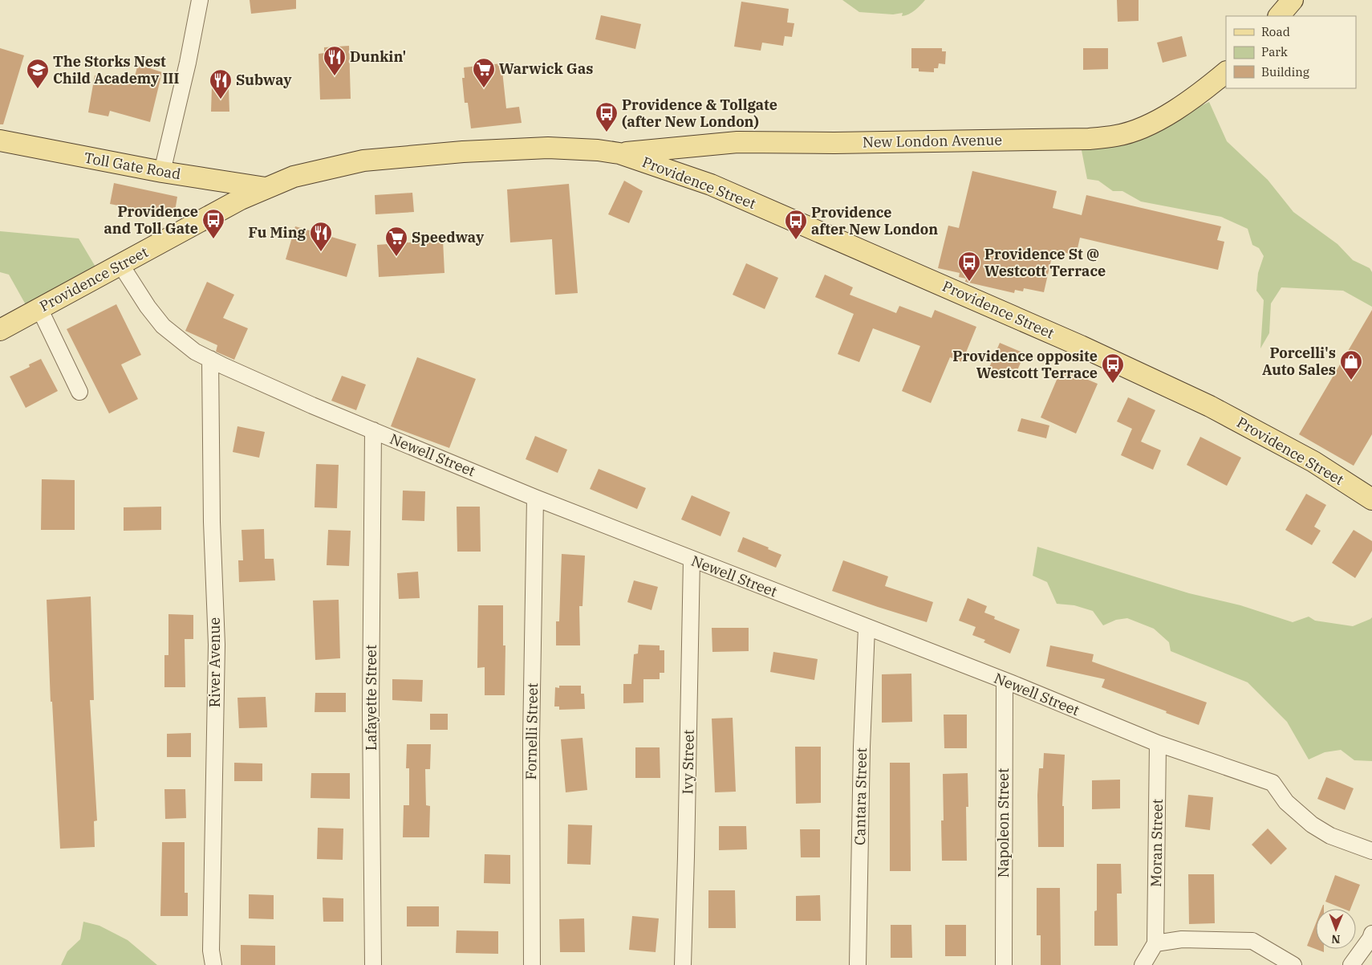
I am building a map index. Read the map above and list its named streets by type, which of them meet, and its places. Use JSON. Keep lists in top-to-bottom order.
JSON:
{
  "streets": {
    "main road": ["New London Avenue", "Toll Gate Road", "Providence Street"],
    "street": [
      "Newell Street",
      "River Avenue",
      "Lafayette Street",
      "Fornelli Street",
      "Ivy Street",
      "Cantara Street",
      "Napoleon Street",
      "Moran Street"
    ]
  },
  "crossings": [
    ["New London Avenue", "Providence Street"],
    ["Toll Gate Road", "Providence Street"],
    ["Providence Street", "Newell Street"],
    ["Newell Street", "River Avenue"],
    ["Newell Street", "Lafayette Street"],
    ["Newell Street", "Fornelli Street"],
    ["Newell Street", "Ivy Street"],
    ["Newell Street", "Cantara Street"],
    ["Newell Street", "Napoleon Street"],
    ["Newell Street", "Moran Street"]
  ],
  "places": {
    "restaurant": ["Dunkin'", "Subway", "Fu Ming"],
    "supermarket": ["Warwick Gas", "Speedway"],
    "school or university": ["The Storks Nest Child Academy III"],
    "bus stop": [
      "Providence & Tollgate (after New London)",
      "Providence and Toll Gate",
      "Providence after New London",
      "Providence St @ Westcott Terrace",
      "Providence opposite Westcott Terrace"
    ],
    "shop": ["Porcelli's Auto Sales"]
  },
  "legend": ["Road", "Park", "Building"],
  "north": "bottom"
}
